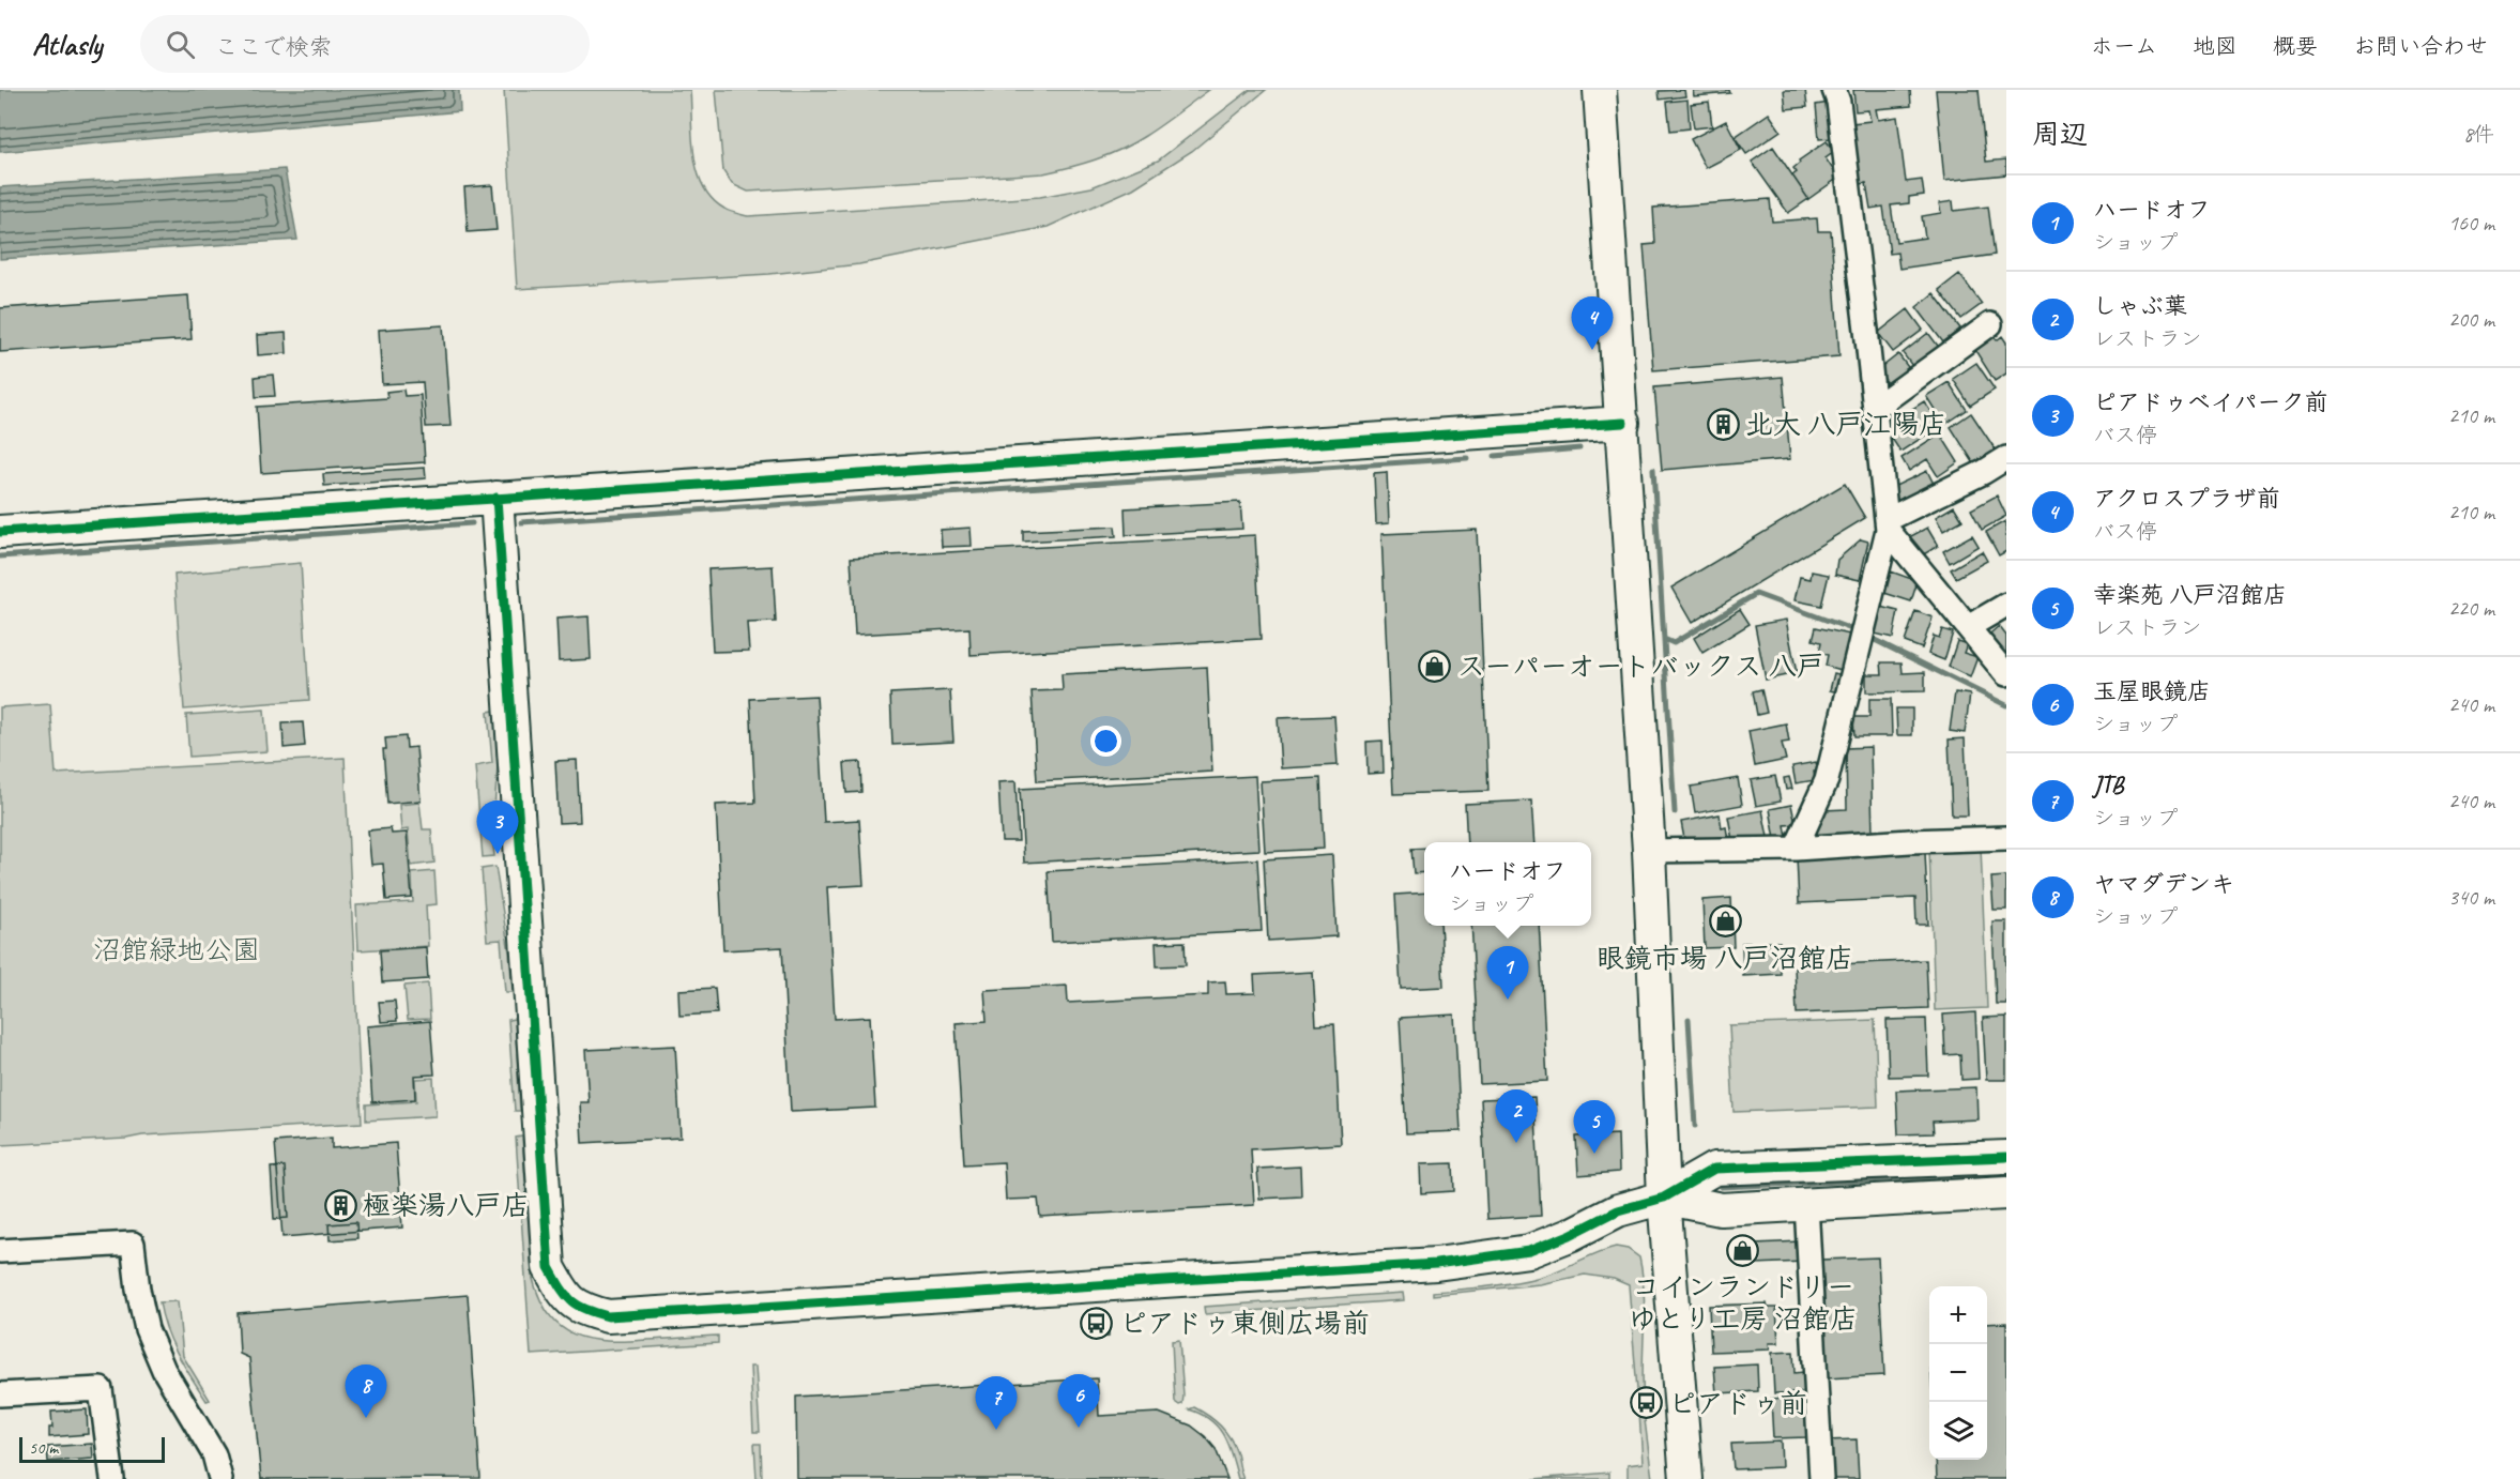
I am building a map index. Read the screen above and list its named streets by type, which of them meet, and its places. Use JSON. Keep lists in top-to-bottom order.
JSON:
{
  "parks": ["沼館緑地公園"],
  "places": {
    "building": ["北大 八戸江陽店", "極楽湯八戸店"],
    "shop": ["スーパーオートバックス 八戸", "眼鏡市場 八戸沼館店", "コインランドリー ゆとり工房 沼館店"],
    "bus stop": ["ピアドゥ東側広場前", "ピアドゥ前"]
  },
  "scale_bar": "50 m",
  "page": {
    "header": "Atlasly",
    "search": "ここで検索",
    "nav": [
      "ホーム",
      "地図",
      "概要",
      "お問い合わせ"
    ],
    "heading": ["周辺", "8件"],
    "list": [
      {
        "mark": "1",
        "name": "ハードオフ",
        "note": "ショップ",
        "value": "160 m"
      },
      {
        "mark": "2",
        "name": "しゃぶ葉",
        "note": "レストラン",
        "value": "200 m"
      },
      {
        "mark": "3",
        "name": "ピアドゥベイパーク前",
        "note": "バス停",
        "value": "210 m"
      },
      {
        "mark": "4",
        "name": "アクロスプラザ前",
        "note": "バス停",
        "value": "210 m"
      },
      {
        "mark": "5",
        "name": "幸楽苑 八戸沼館店",
        "note": "レストラン",
        "value": "220 m"
      },
      {
        "mark": "6",
        "name": "玉屋眼鏡店",
        "note": "ショップ",
        "value": "240 m"
      },
      {
        "mark": "7",
        "name": "JTB",
        "note": "ショップ",
        "value": "240 m"
      },
      {
        "mark": "8",
        "name": "ヤマダデンキ",
        "note": "ショップ",
        "value": "340 m"
      }
    ],
    "pins": [
      "4",
      "3",
      "1",
      "2",
      "5",
      "8",
      "6",
      "7"
    ],
    "popup": ["ハードオフ", "ショップ"],
    "map_buttons": ["+", "−"],
    "scale": "50 m"
  }
}
